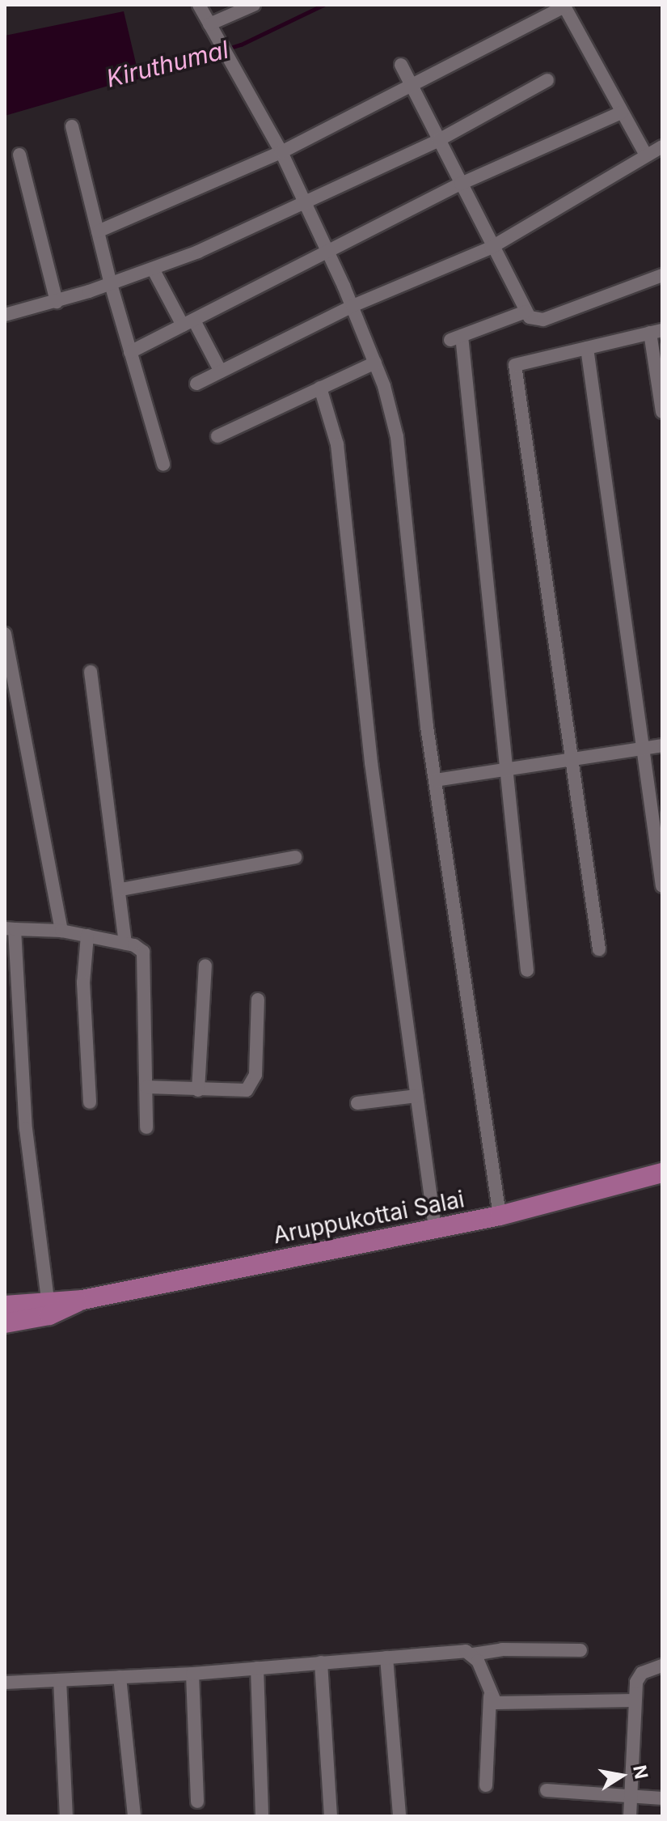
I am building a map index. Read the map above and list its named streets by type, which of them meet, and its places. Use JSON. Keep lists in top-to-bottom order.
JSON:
{
  "streets": {
    "main road": ["Aruppukottai Salai"]
  },
  "water": ["Kiruthumal"],
  "north": "right"
}
